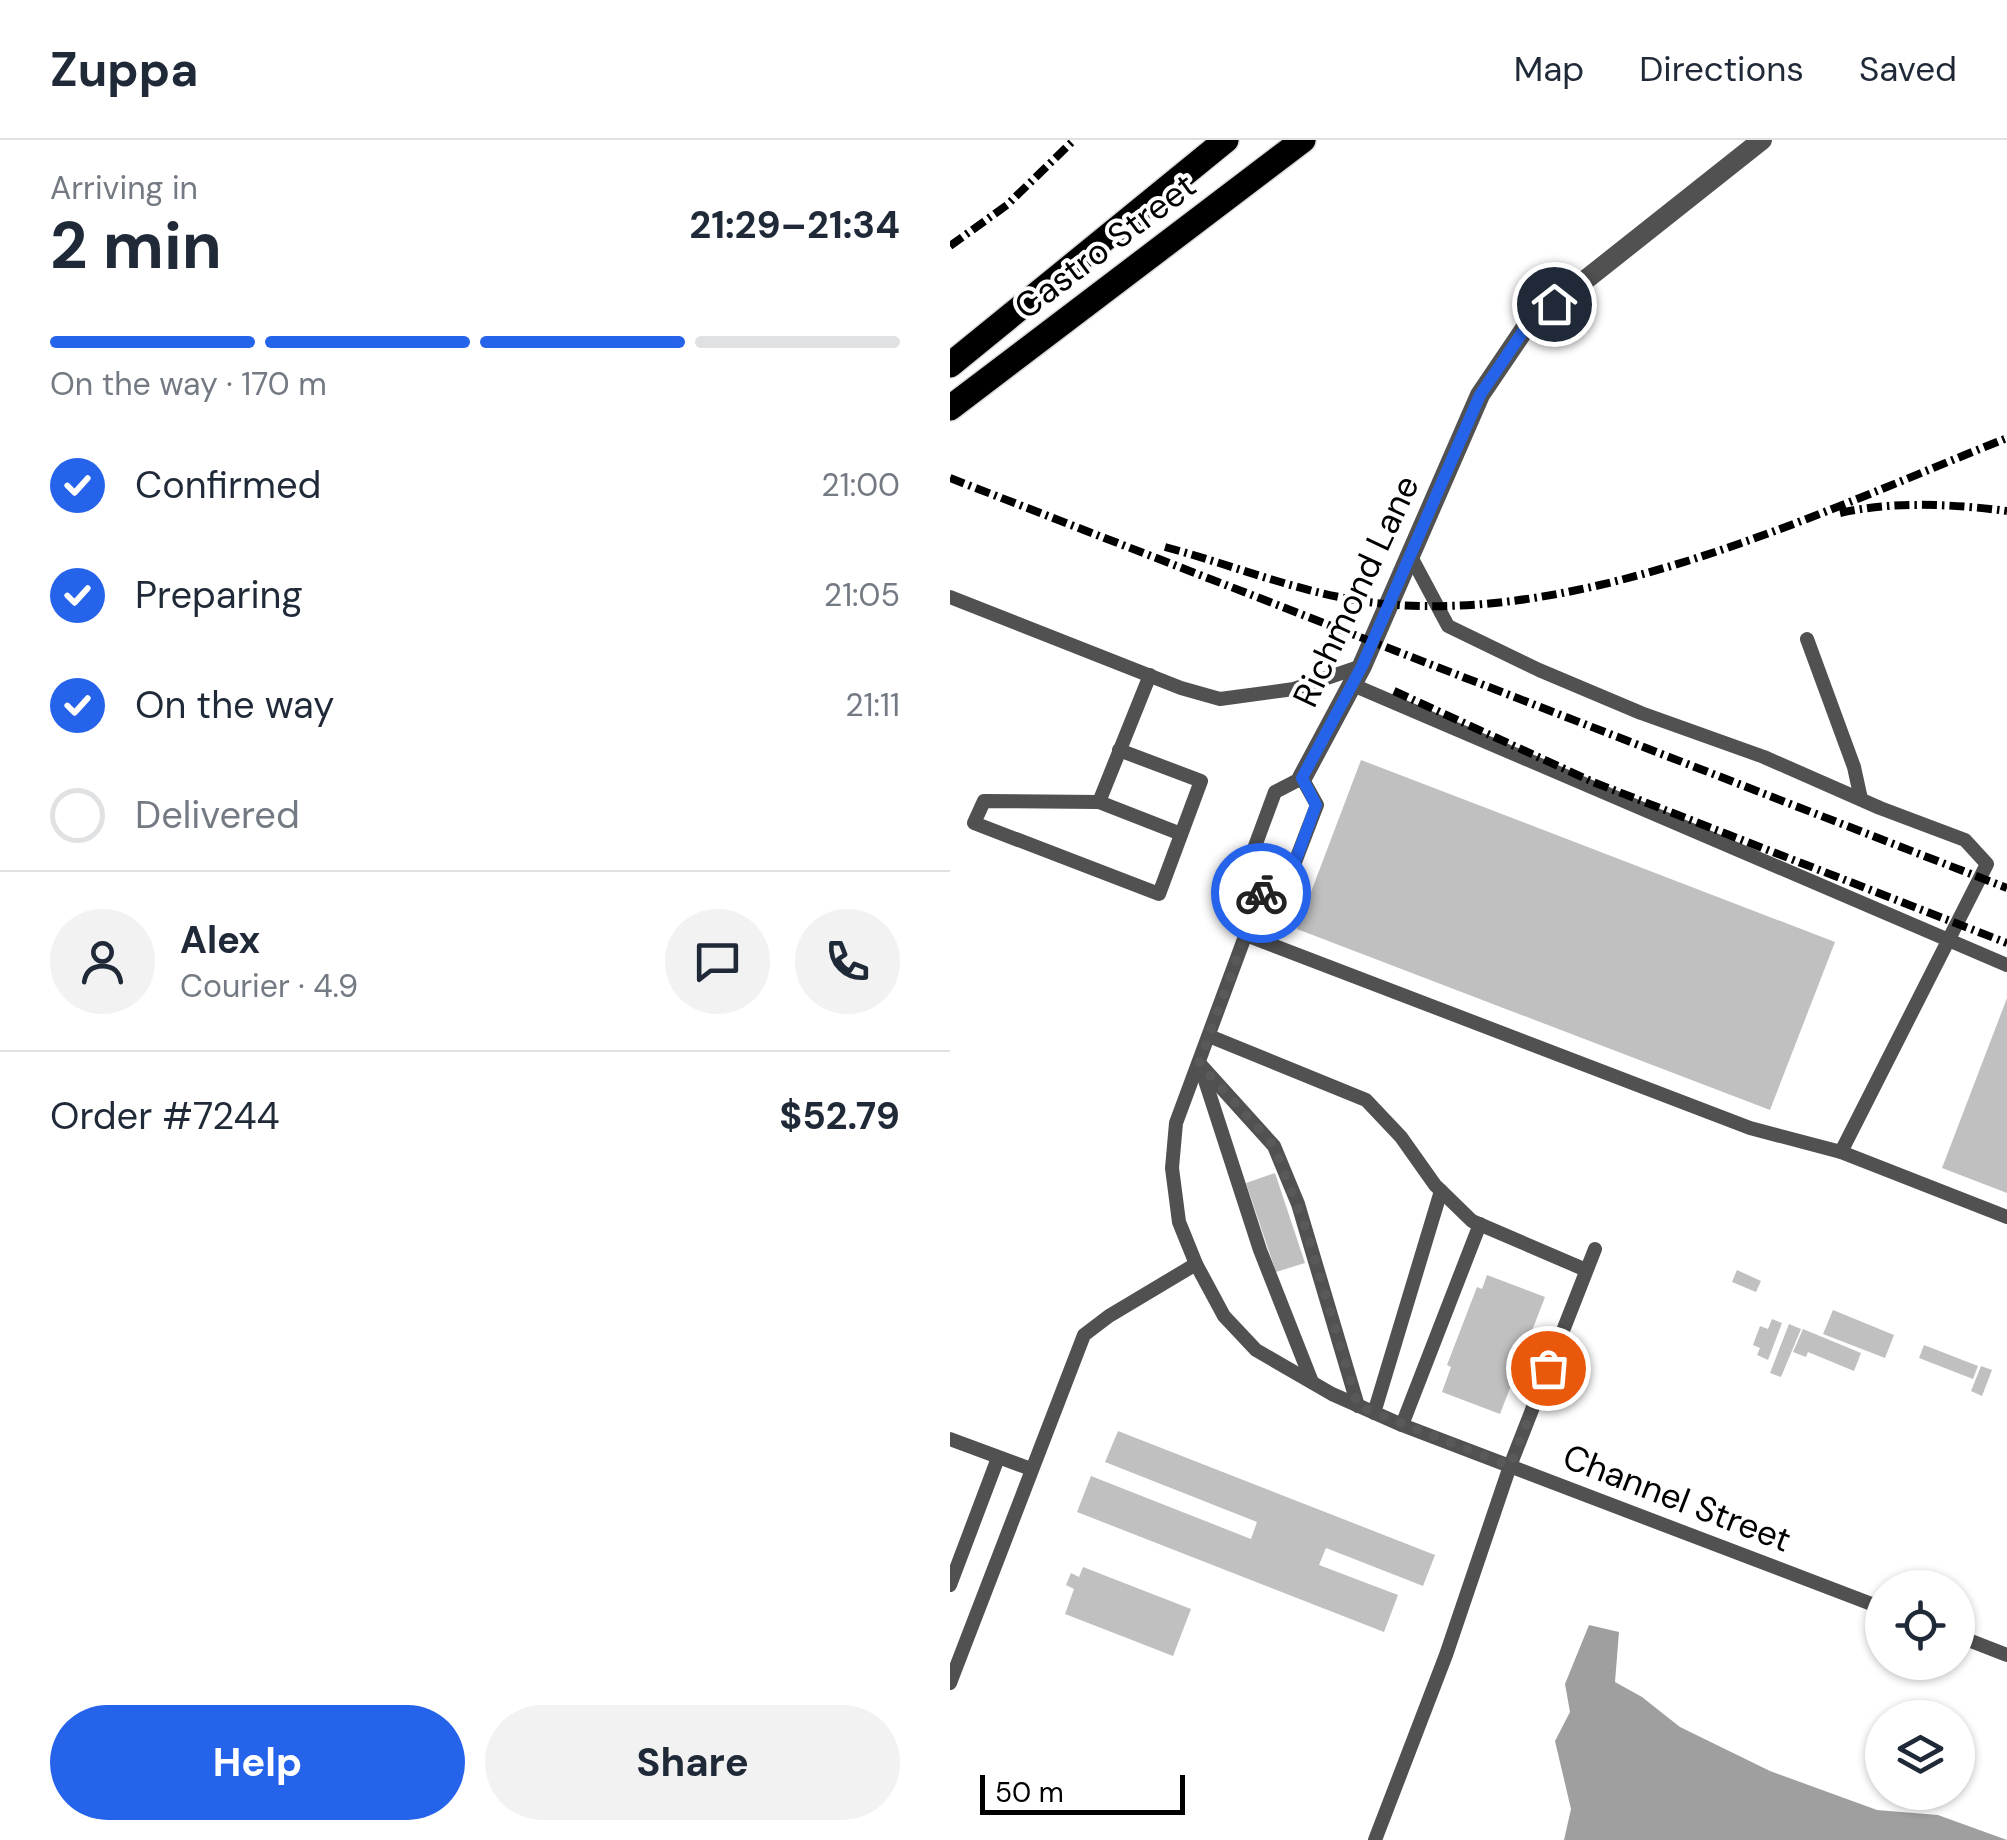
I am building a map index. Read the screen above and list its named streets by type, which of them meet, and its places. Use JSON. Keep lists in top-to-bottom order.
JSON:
{
  "streets": {
    "main road": ["Castro Street"],
    "street": ["Richmond Lane"],
    "lane": ["Channel Street"]
  },
  "crossings": [
    ["Richmond Lane", "Channel Street"]
  ],
  "scale_bar": "50 m",
  "page": {
    "header": "Zuppa",
    "nav": ["Map", "Directions", "Saved"],
    "heading": ["2 min", "Arriving in", "21:29–21:34"],
    "panel": [
      "Alex",
      "Courier · 4.9",
      "Order #7244",
      "$52.79"
    ],
    "bar": "On the way · 170 m",
    "list": [
      ["Confirmed", "21:00"],
      ["Preparing", "21:05"],
      ["On the way", "21:11"],
      "Delivered"
    ],
    "buttons": ["Help", "Share"],
    "scale": "50 m"
  }
}
